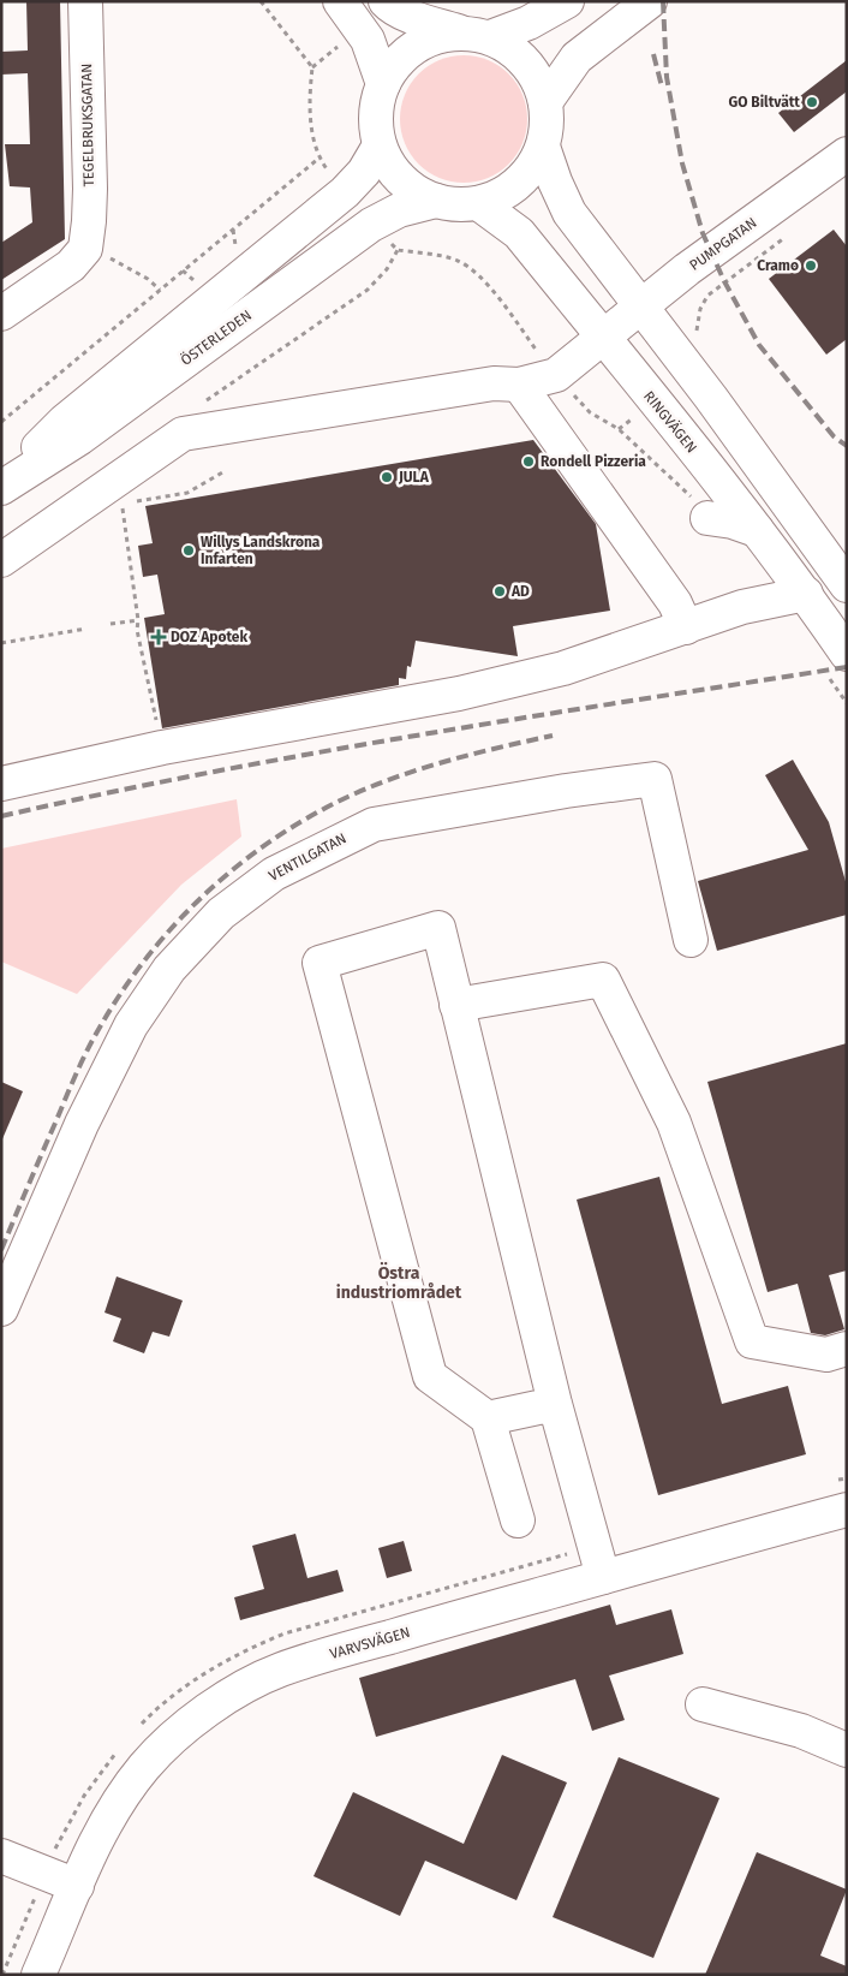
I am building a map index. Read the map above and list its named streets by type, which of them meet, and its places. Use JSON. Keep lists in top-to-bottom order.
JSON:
{
  "streets": {
    "main road": [
      "TEGELBRUKSGATAN",
      "PUMPGATAN",
      "ÖSTERLEDEN",
      "RINGVÄGEN",
      "VENTILGATAN",
      "VARVSVÄGEN"
    ]
  },
  "crossings": [
    ["PUMPGATAN", "RINGVÄGEN"],
    ["ÖSTERLEDEN", "RINGVÄGEN"]
  ],
  "districts": ["Östra industriområdet"],
  "places": {
    "other": [
      "GO Biltvätt",
      "Cramo",
      "Rondell Pizzeria",
      "JULA",
      "Willys Landskrona Infarten",
      "AD"
    ],
    "health": ["DOZ Apotek"]
  }
}
